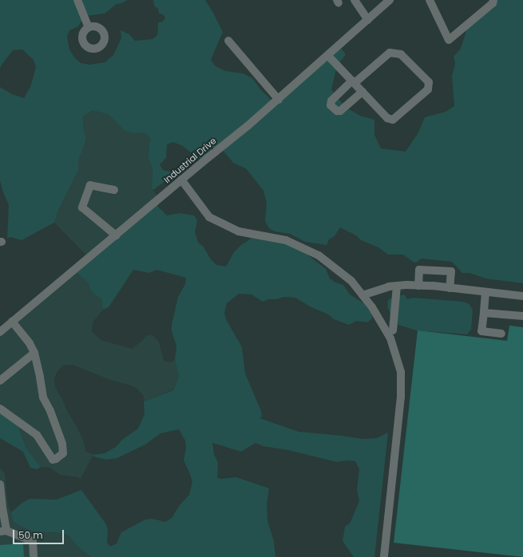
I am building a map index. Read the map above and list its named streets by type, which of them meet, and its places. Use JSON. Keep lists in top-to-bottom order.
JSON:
{
  "streets": {
    "street": ["Industrial Drive"]
  },
  "scale_bar": "50 m"
}
